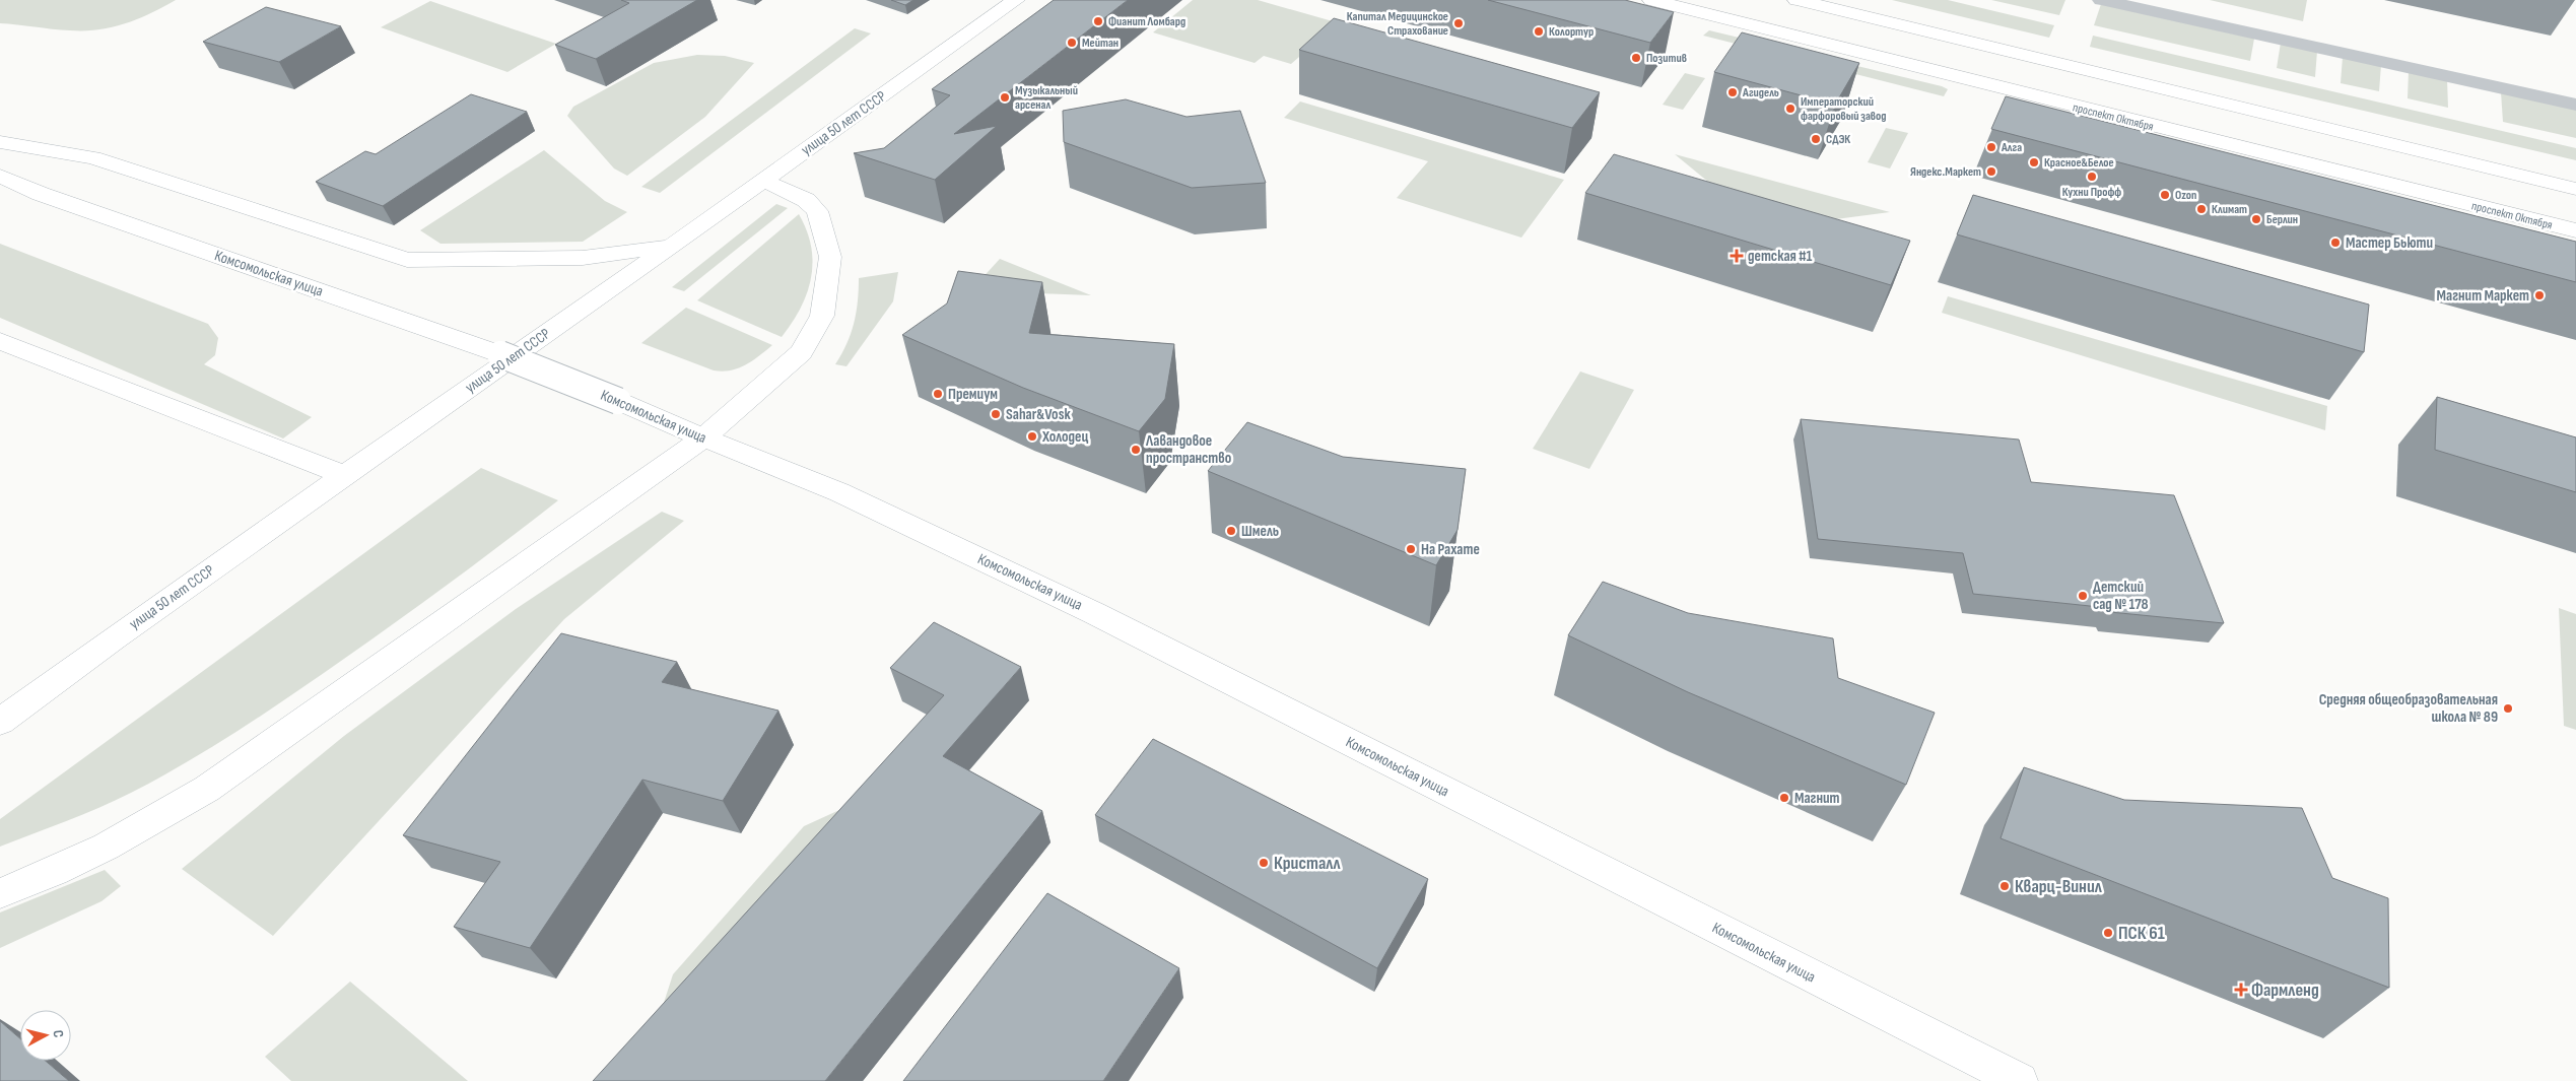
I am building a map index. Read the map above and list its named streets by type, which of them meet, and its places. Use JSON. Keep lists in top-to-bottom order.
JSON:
{
  "streets": {
    "main road": ["проспект Октября", "улица 50 лет СССР", "Комсомольская улица"]
  },
  "places": {
    "other": [
      "Фианит Ломбард",
      "Капитал Медицинское Страхование",
      "Колортур",
      "Мейтан",
      "Позитив",
      "Агидель",
      "Музыкальный арсенал",
      "Императорский фарфоровый завод",
      "СДЭК",
      "Алга",
      "Красное&Белое",
      "Яндекс.Маркет",
      "Кухни Профф",
      "Ozon",
      "Климат",
      "Берлин",
      "Мастер Бьюти",
      "Магнит Маркет",
      "Премиум",
      "Sahar&Vosk",
      "Холодец",
      "Лавандовое пространство",
      "Шмель",
      "На Рахате",
      "Детский сад № 178",
      "Средняя общеобразовательная школа № 89",
      "Магнит",
      "Кристалл",
      "Кварц-Винил",
      "ПСК 61"
    ],
    "health": ["детская #1", "Фармленд"]
  },
  "north": "right"
}
